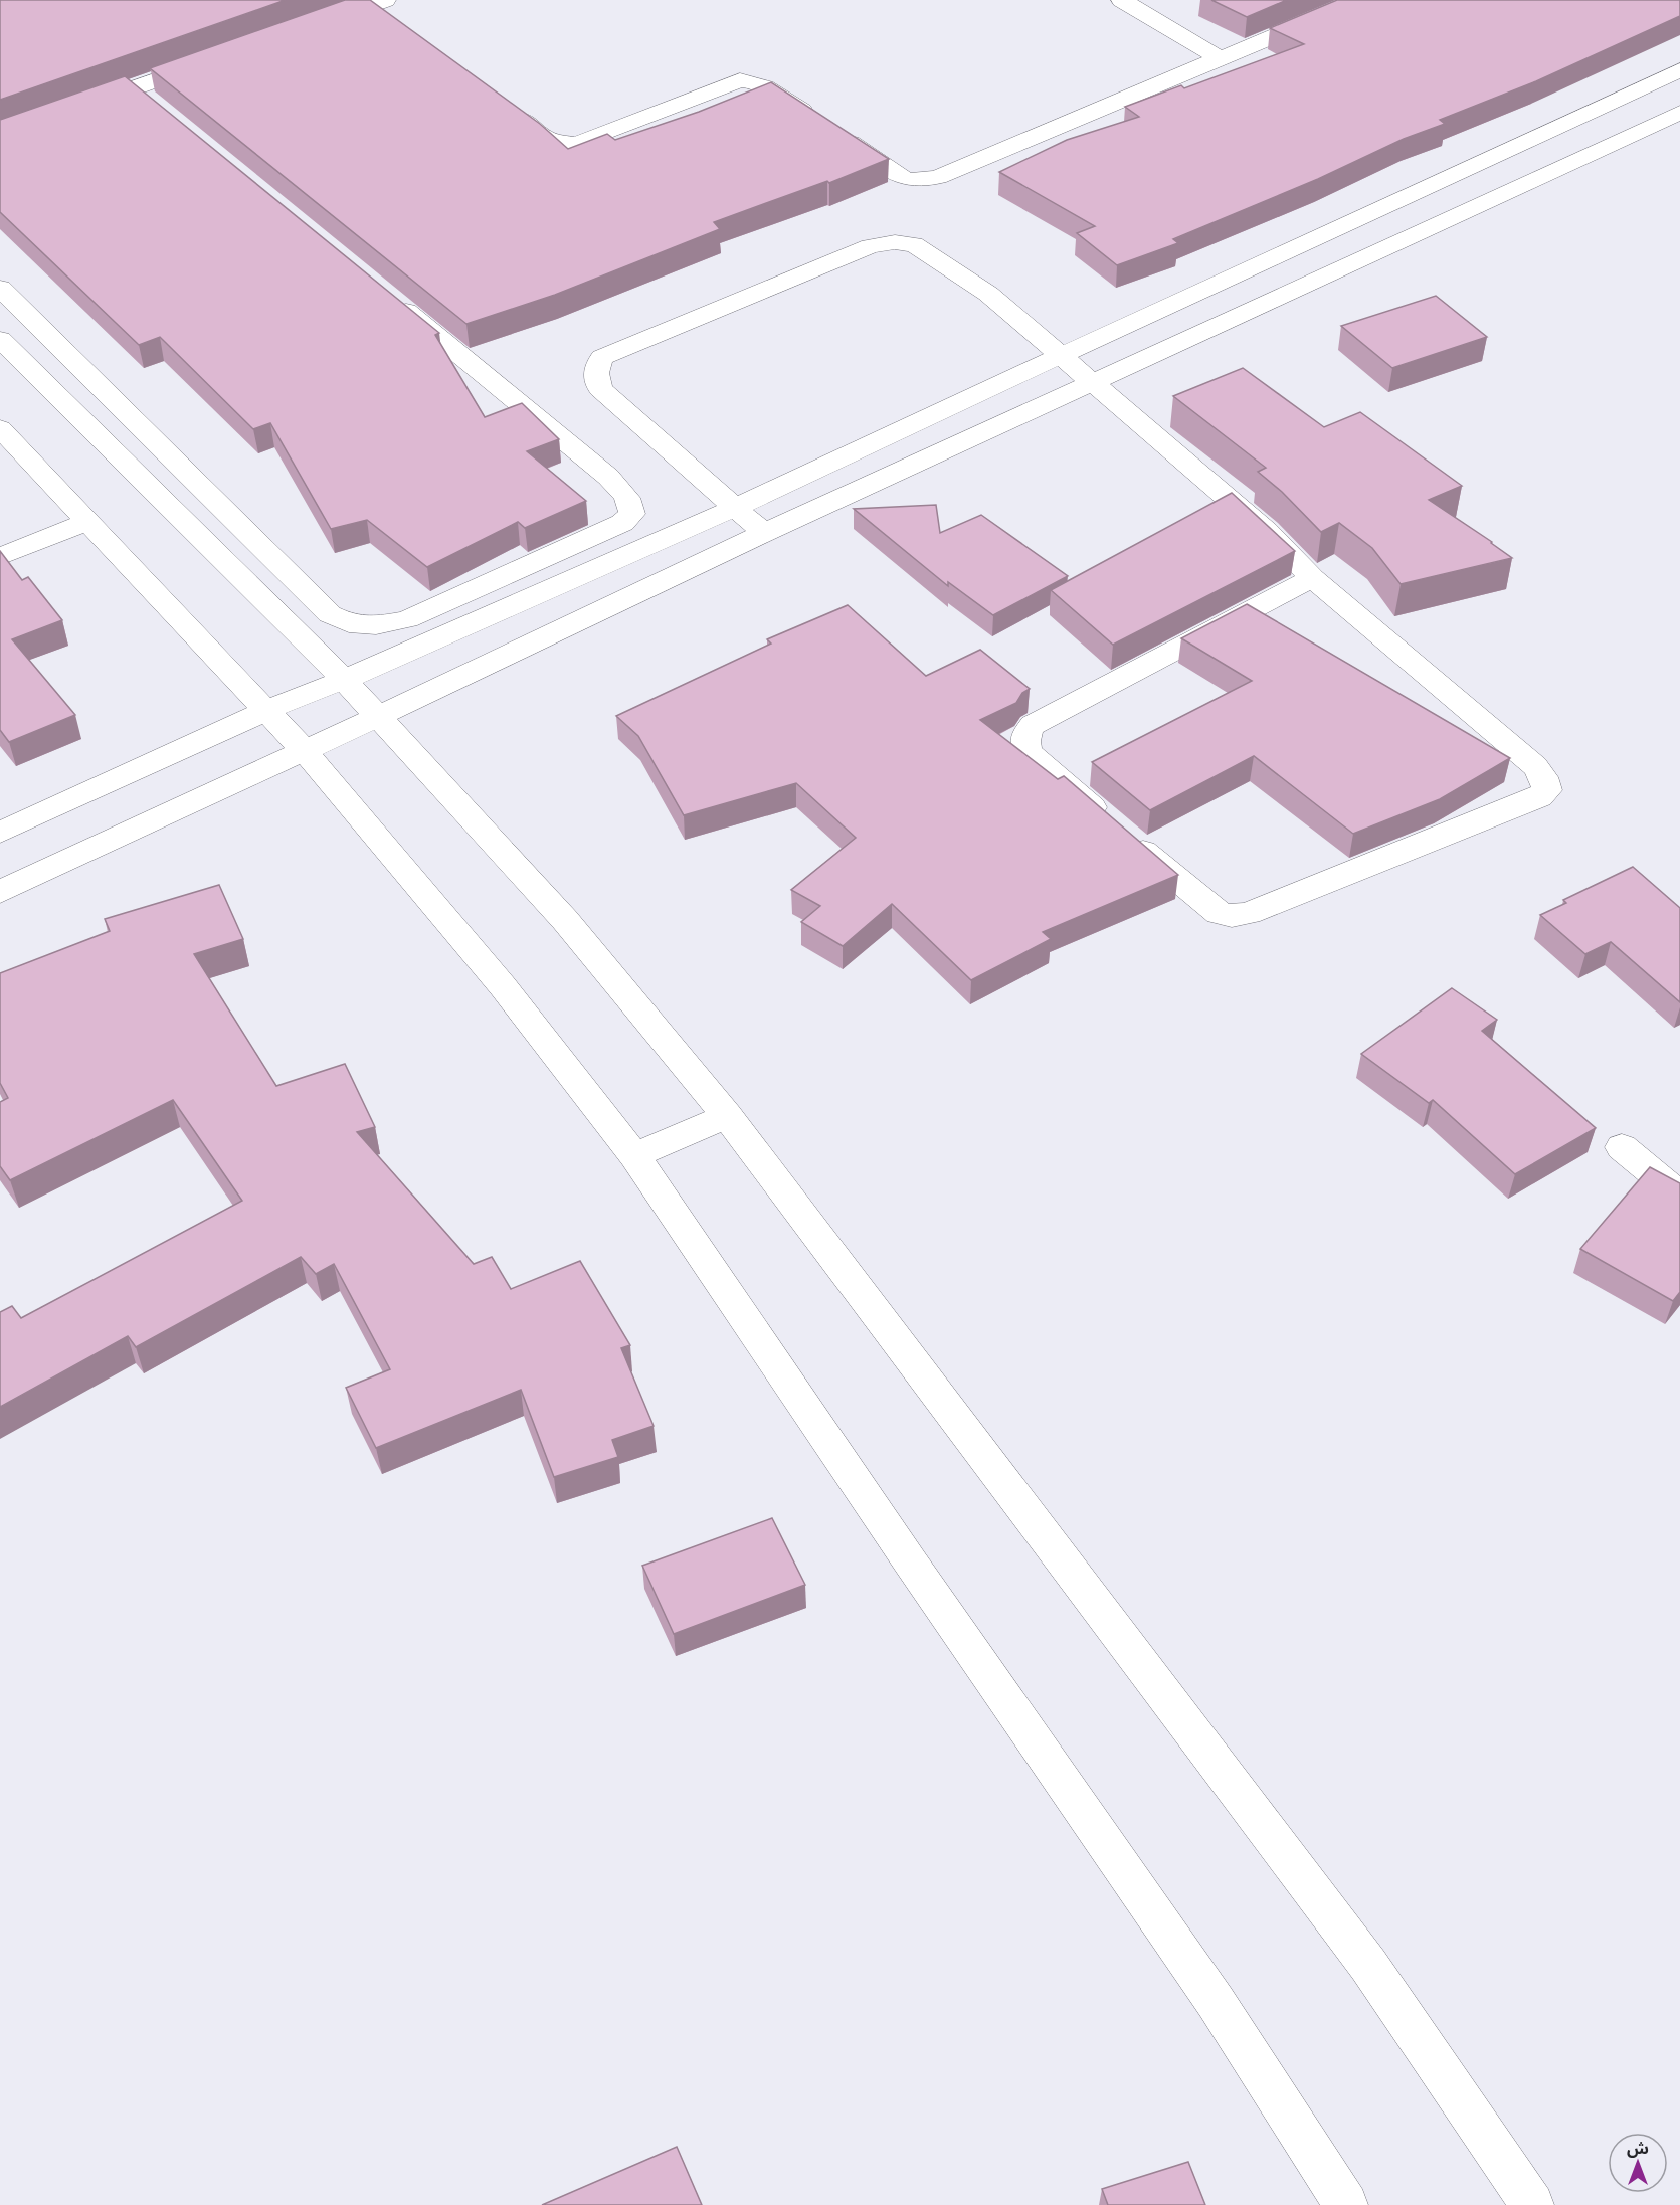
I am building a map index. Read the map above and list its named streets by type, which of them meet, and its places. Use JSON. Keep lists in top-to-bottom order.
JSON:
{
  "north": "top"
}
